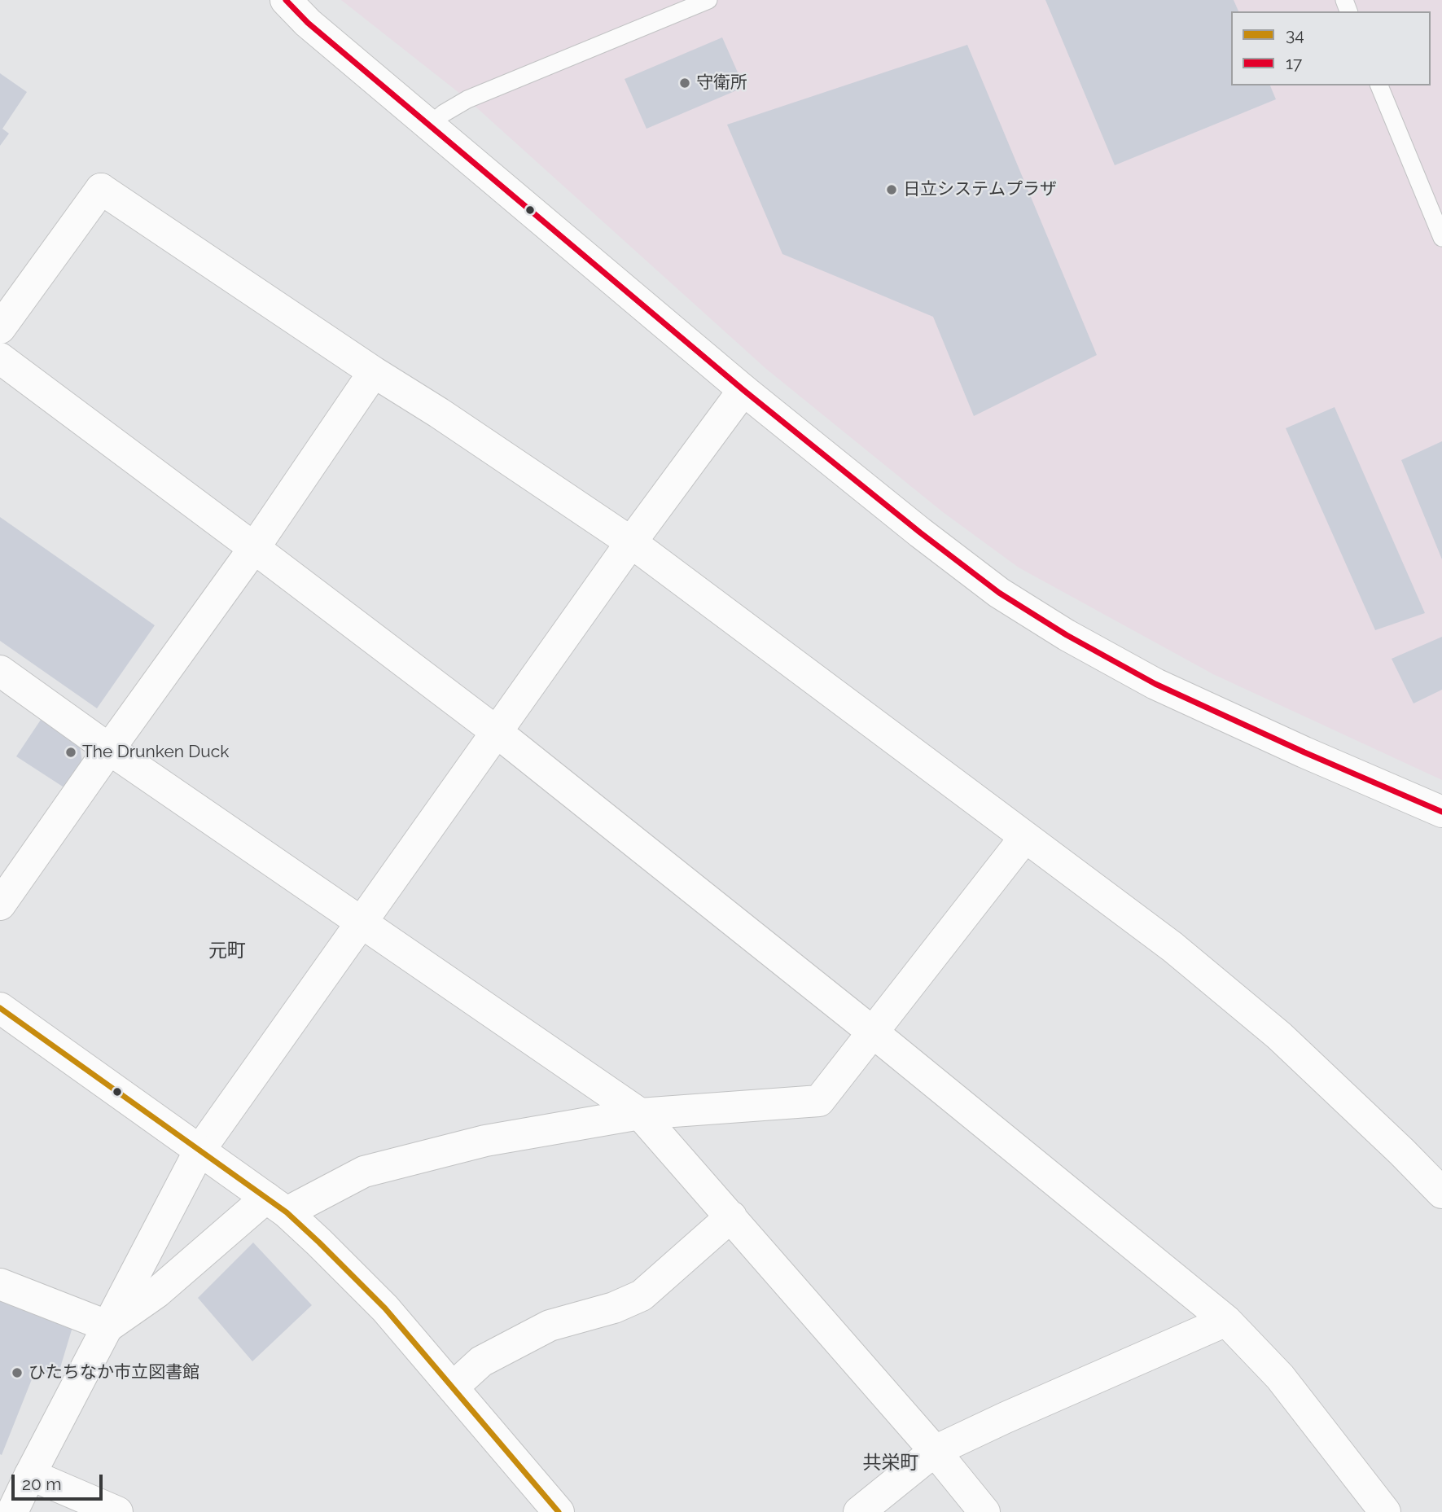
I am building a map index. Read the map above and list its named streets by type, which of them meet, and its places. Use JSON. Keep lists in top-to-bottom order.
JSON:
{
  "districts": ["元町", "共栄町"],
  "places": [
    "守衛所",
    "日立システムプラザ",
    "The Drunken Duck",
    "ひたちなか市立図書館"
  ],
  "lines": ["transit line 17", "transit line 34"],
  "legend": ["34", "17"],
  "scale_bar": "20 m"
}
